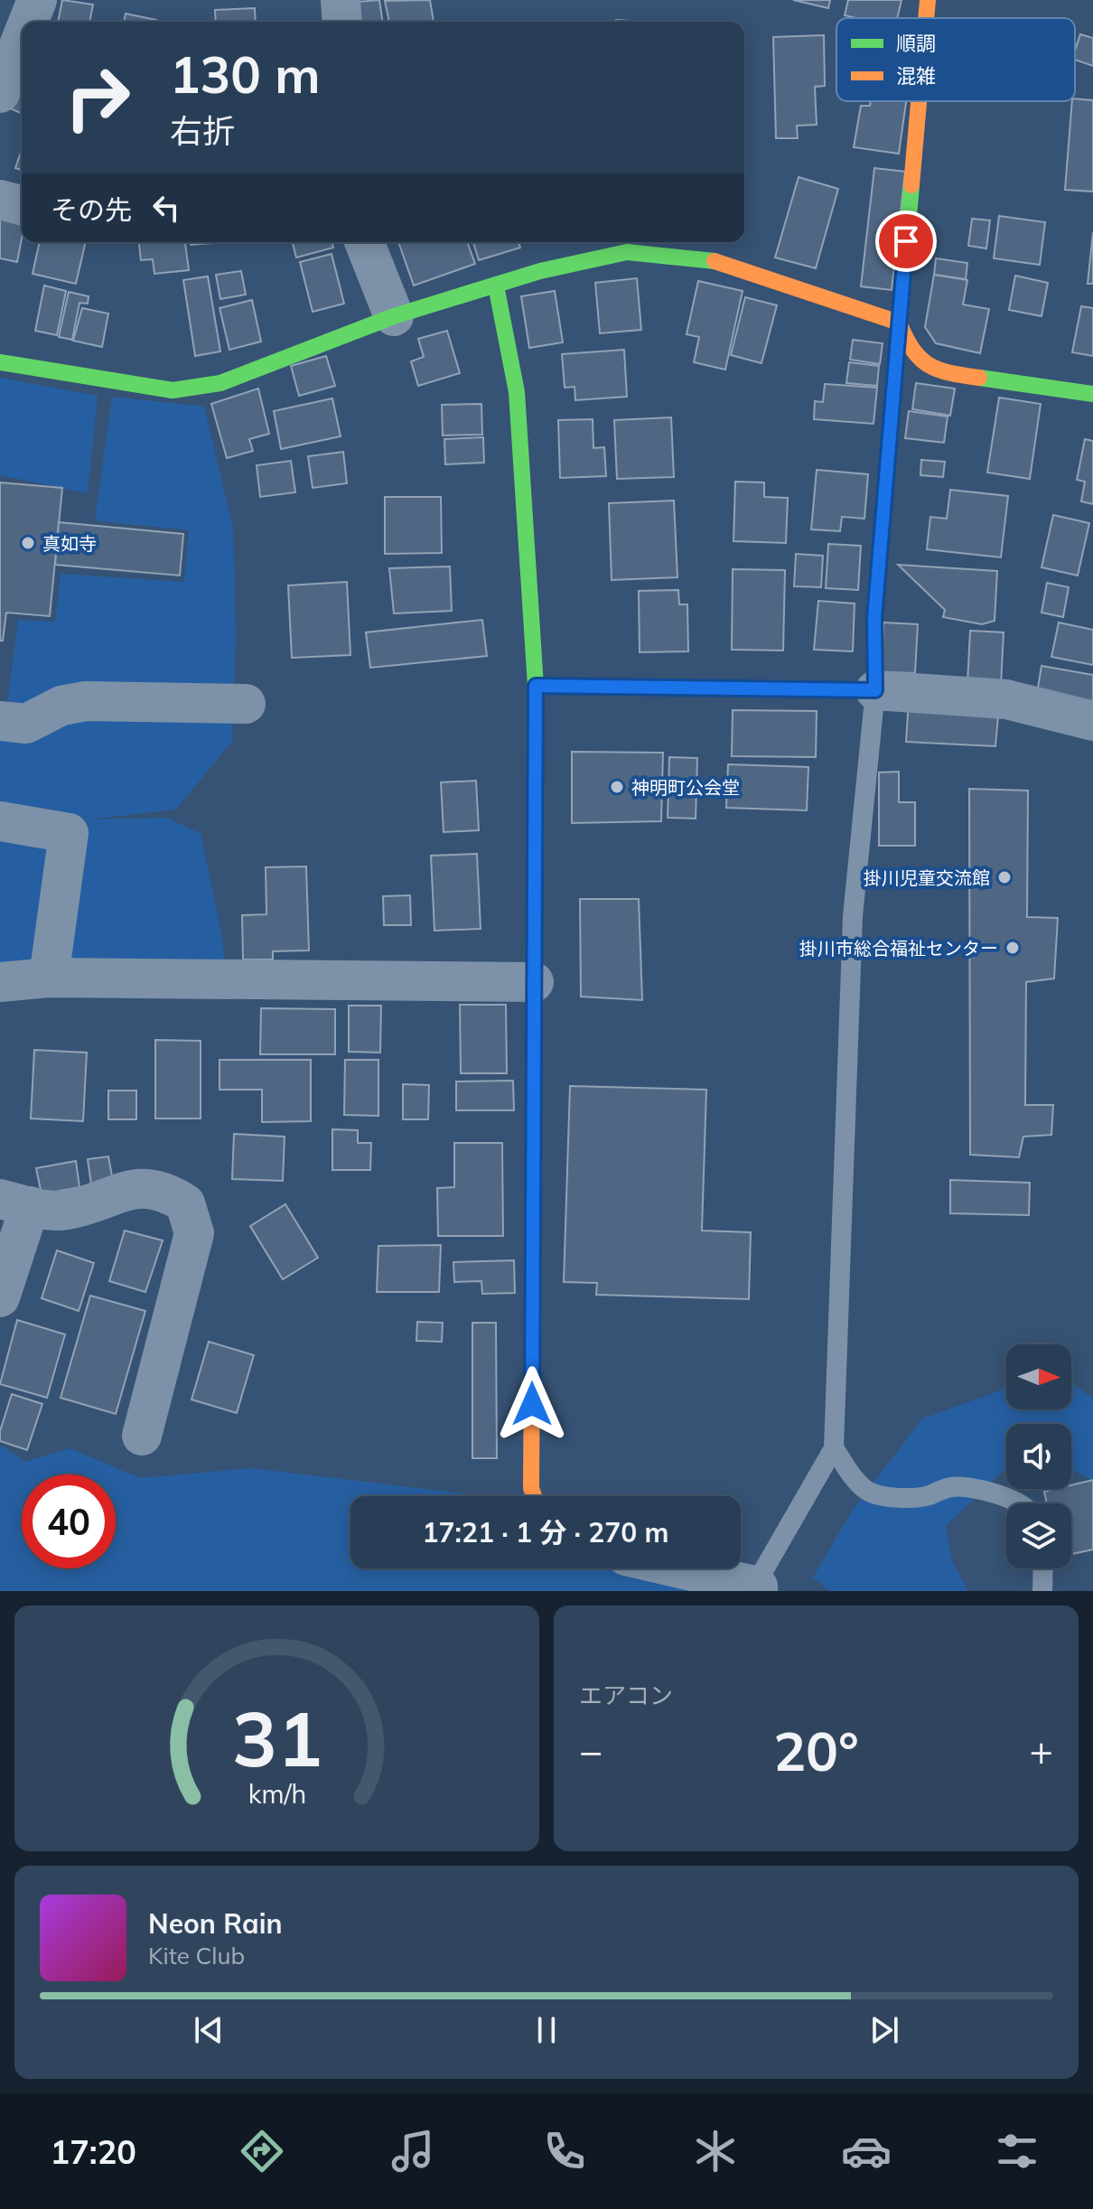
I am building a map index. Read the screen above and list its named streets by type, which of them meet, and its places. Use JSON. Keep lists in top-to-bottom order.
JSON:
{
  "places": [
    "真如寺",
    "神明町公会堂",
    "掛川児童交流館",
    "掛川市総合福祉センター"
  ],
  "legend": ["順調", "混雑"],
  "north": "right",
  "page": {
    "turn": ["130 m", "右折"],
    "then": "その先",
    "limit": "40",
    "trip": "17:21 · 1 分 · 270 m",
    "tile": "エアコン",
    "heat": ["−", "20°", "+"],
    "song": ["Neon Rain", "Kite Club"],
    "tabs": "17:20",
    "gauge": ["31", "km/h"]
  }
}
